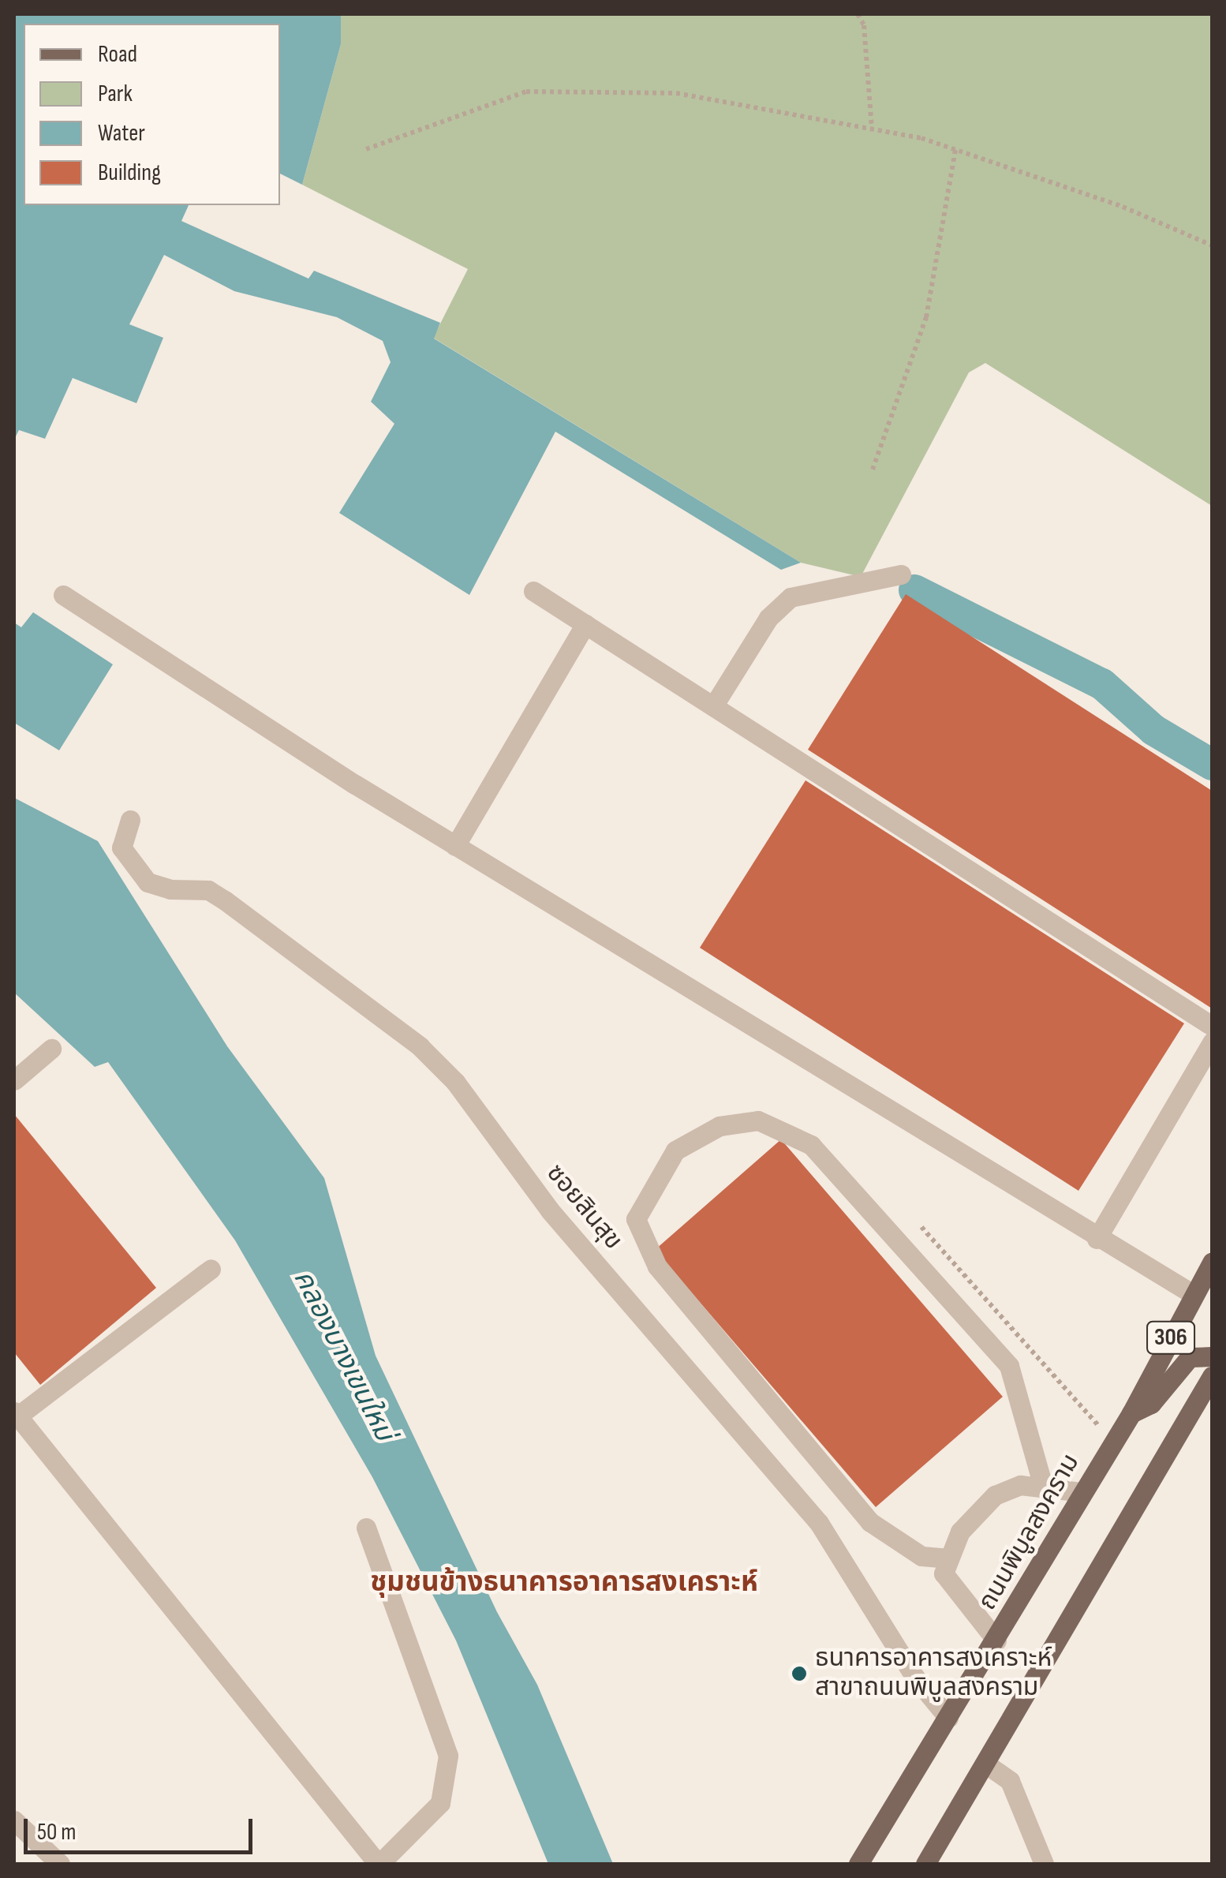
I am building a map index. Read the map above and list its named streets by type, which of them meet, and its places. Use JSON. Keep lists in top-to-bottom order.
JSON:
{
  "streets": {
    "main road": ["306", "ถนนพิบูลสงคราม"],
    "street": ["ซอยสินสุข"]
  },
  "crossings": [
    ["ซอยสินสุข", "ถนนพิบูลสงคราม"]
  ],
  "districts": ["ชุมชนข้างธนาคารอาคารสงเคราะห์"],
  "water": ["คลองบางเขนใหม่"],
  "places": ["ธนาคารอาคารสงเคราะห์ สาขาถนนพิบูลสงคราม"],
  "legend": [
    "Road",
    "Park",
    "Water",
    "Building"
  ],
  "scale_bar": "50 m"
}
